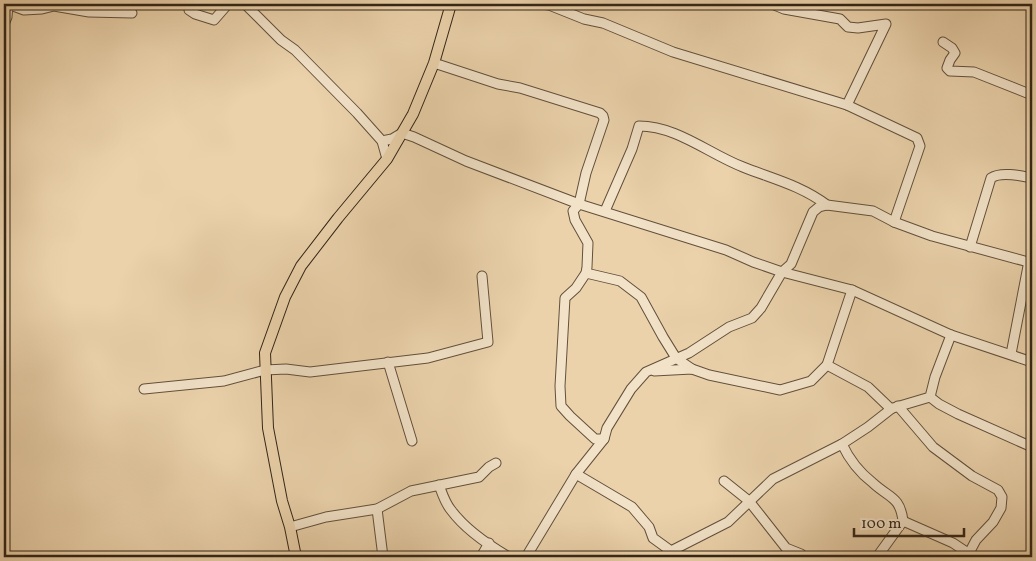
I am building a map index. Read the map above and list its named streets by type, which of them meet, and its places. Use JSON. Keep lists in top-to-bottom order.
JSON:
{
  "scale_bar": "100 m"
}
